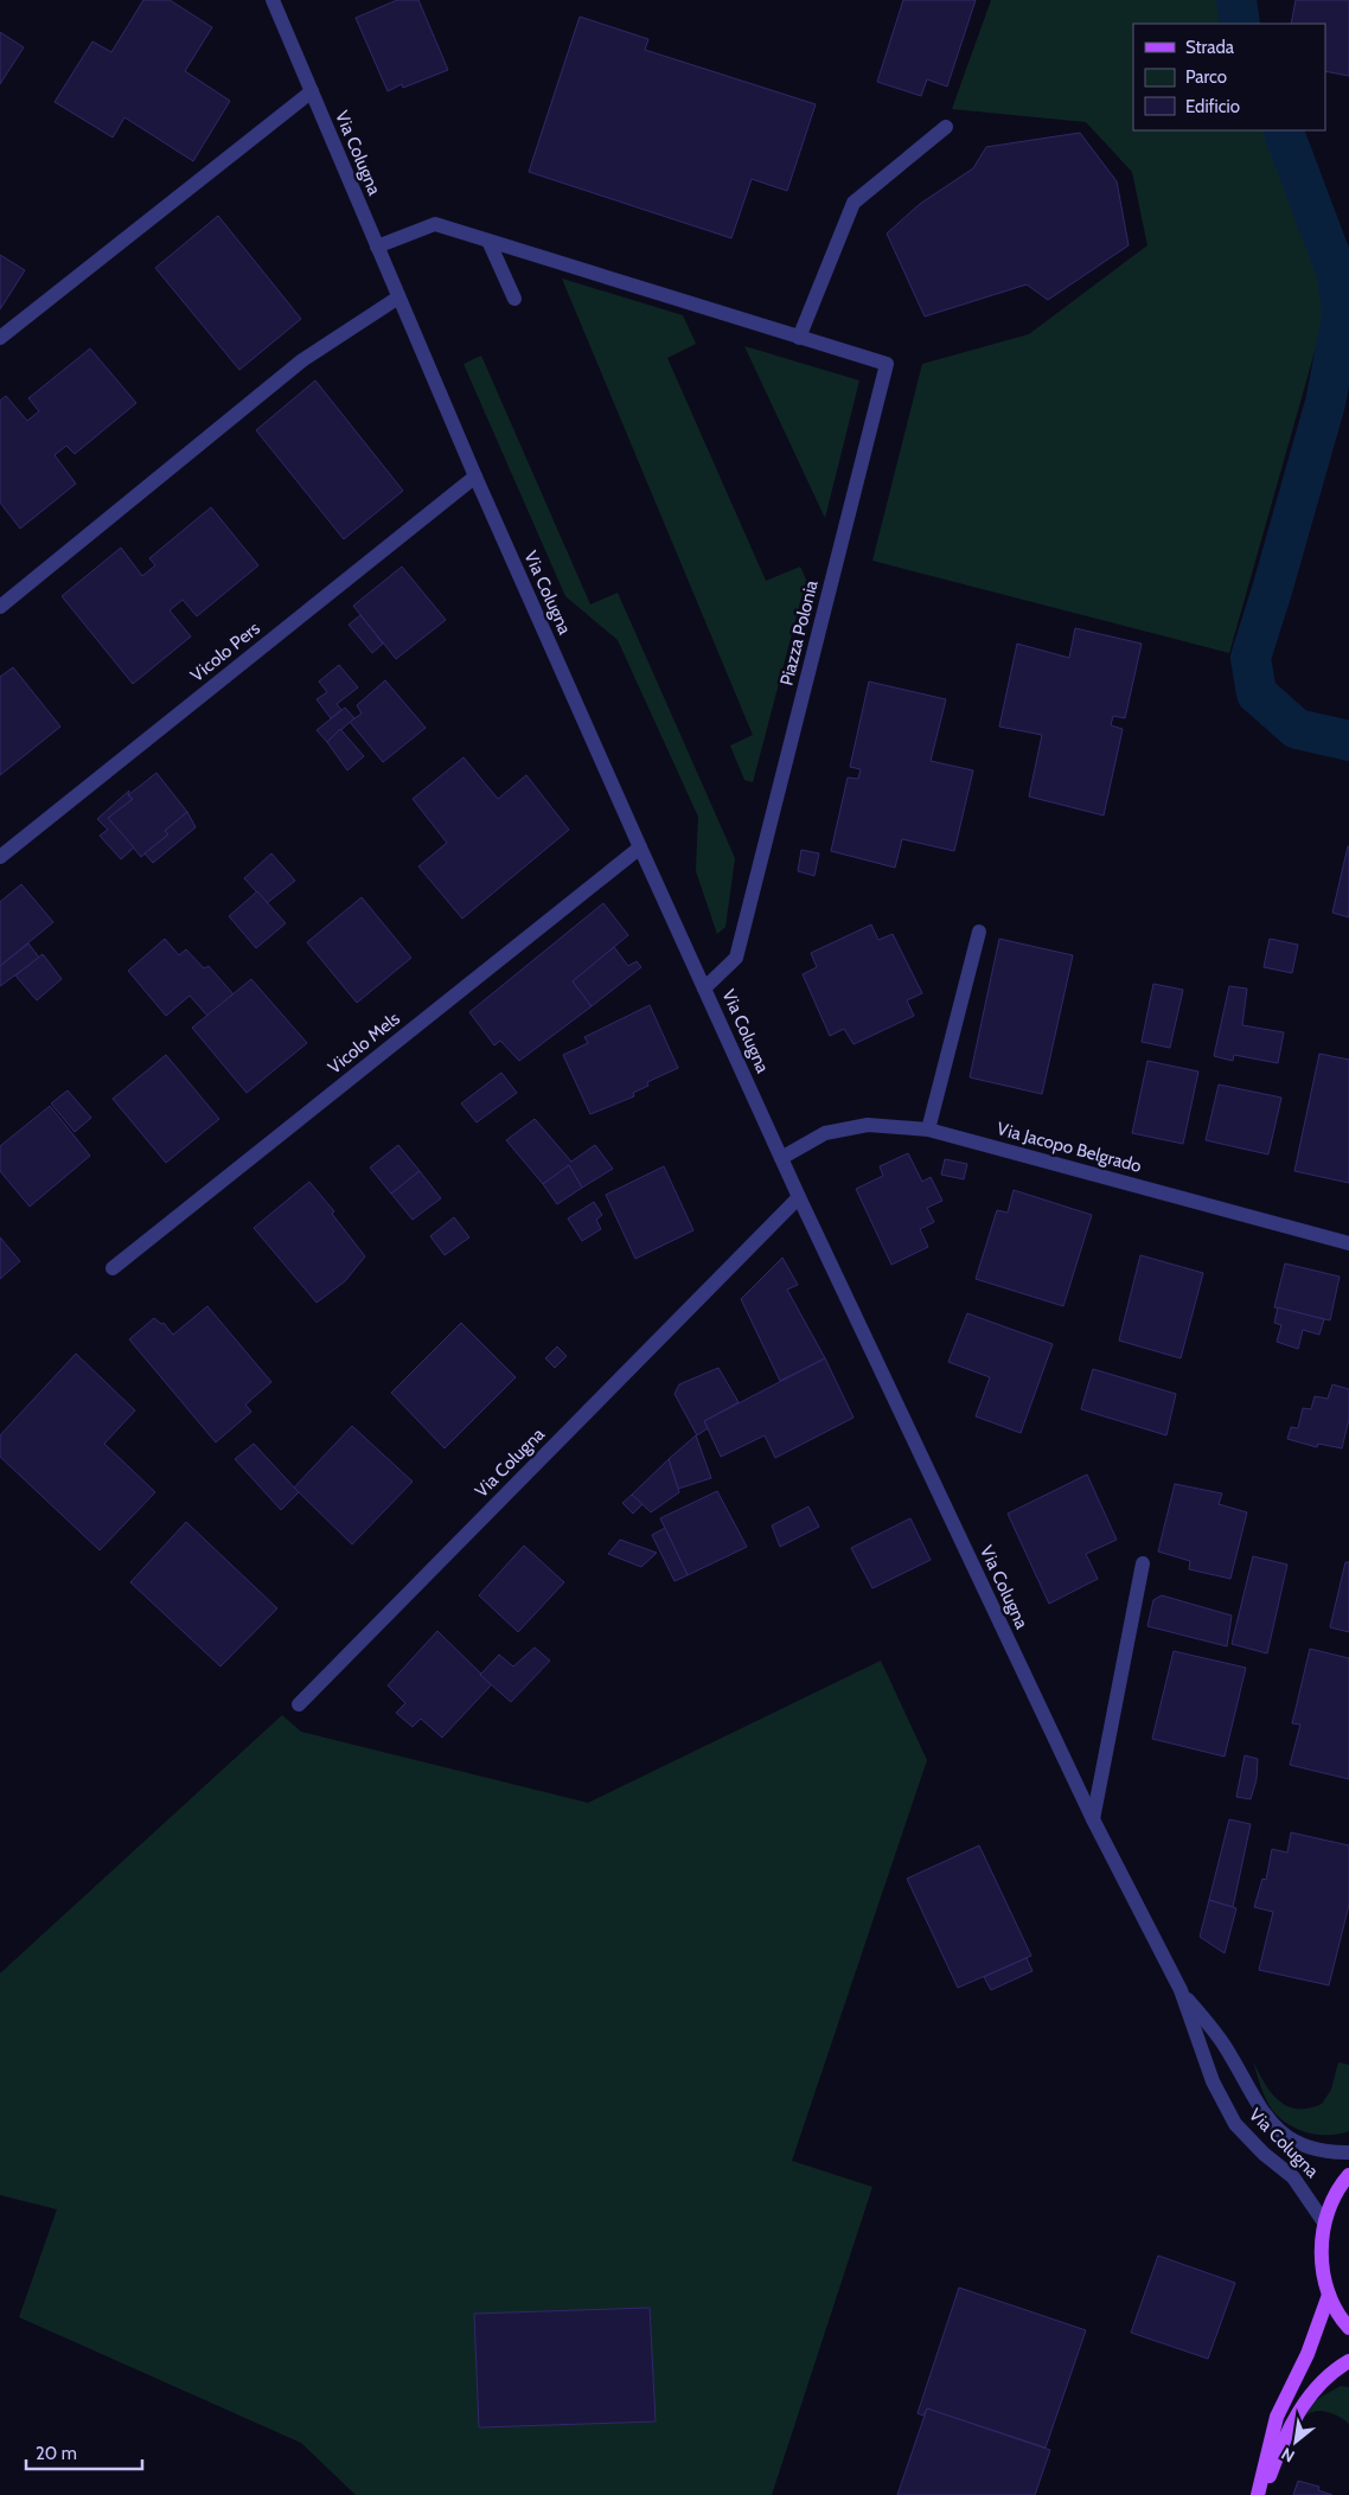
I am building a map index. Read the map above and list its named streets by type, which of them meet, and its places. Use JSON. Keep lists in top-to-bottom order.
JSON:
{
  "streets": {
    "street": [
      "Via Colugna",
      "Piazza Polonia",
      "Vicolo Pers",
      "Vicolo Mels",
      "Via Jacopo Belgrado"
    ]
  },
  "crossings": [
    ["Via Colugna", "Piazza Polonia"],
    ["Via Colugna", "Vicolo Pers"],
    ["Via Colugna", "Vicolo Mels"],
    ["Via Colugna", "Via Jacopo Belgrado"]
  ],
  "legend": ["Strada", "Parco", "Edificio"],
  "scale_bar": "20 m",
  "north": "bottom left"
}
